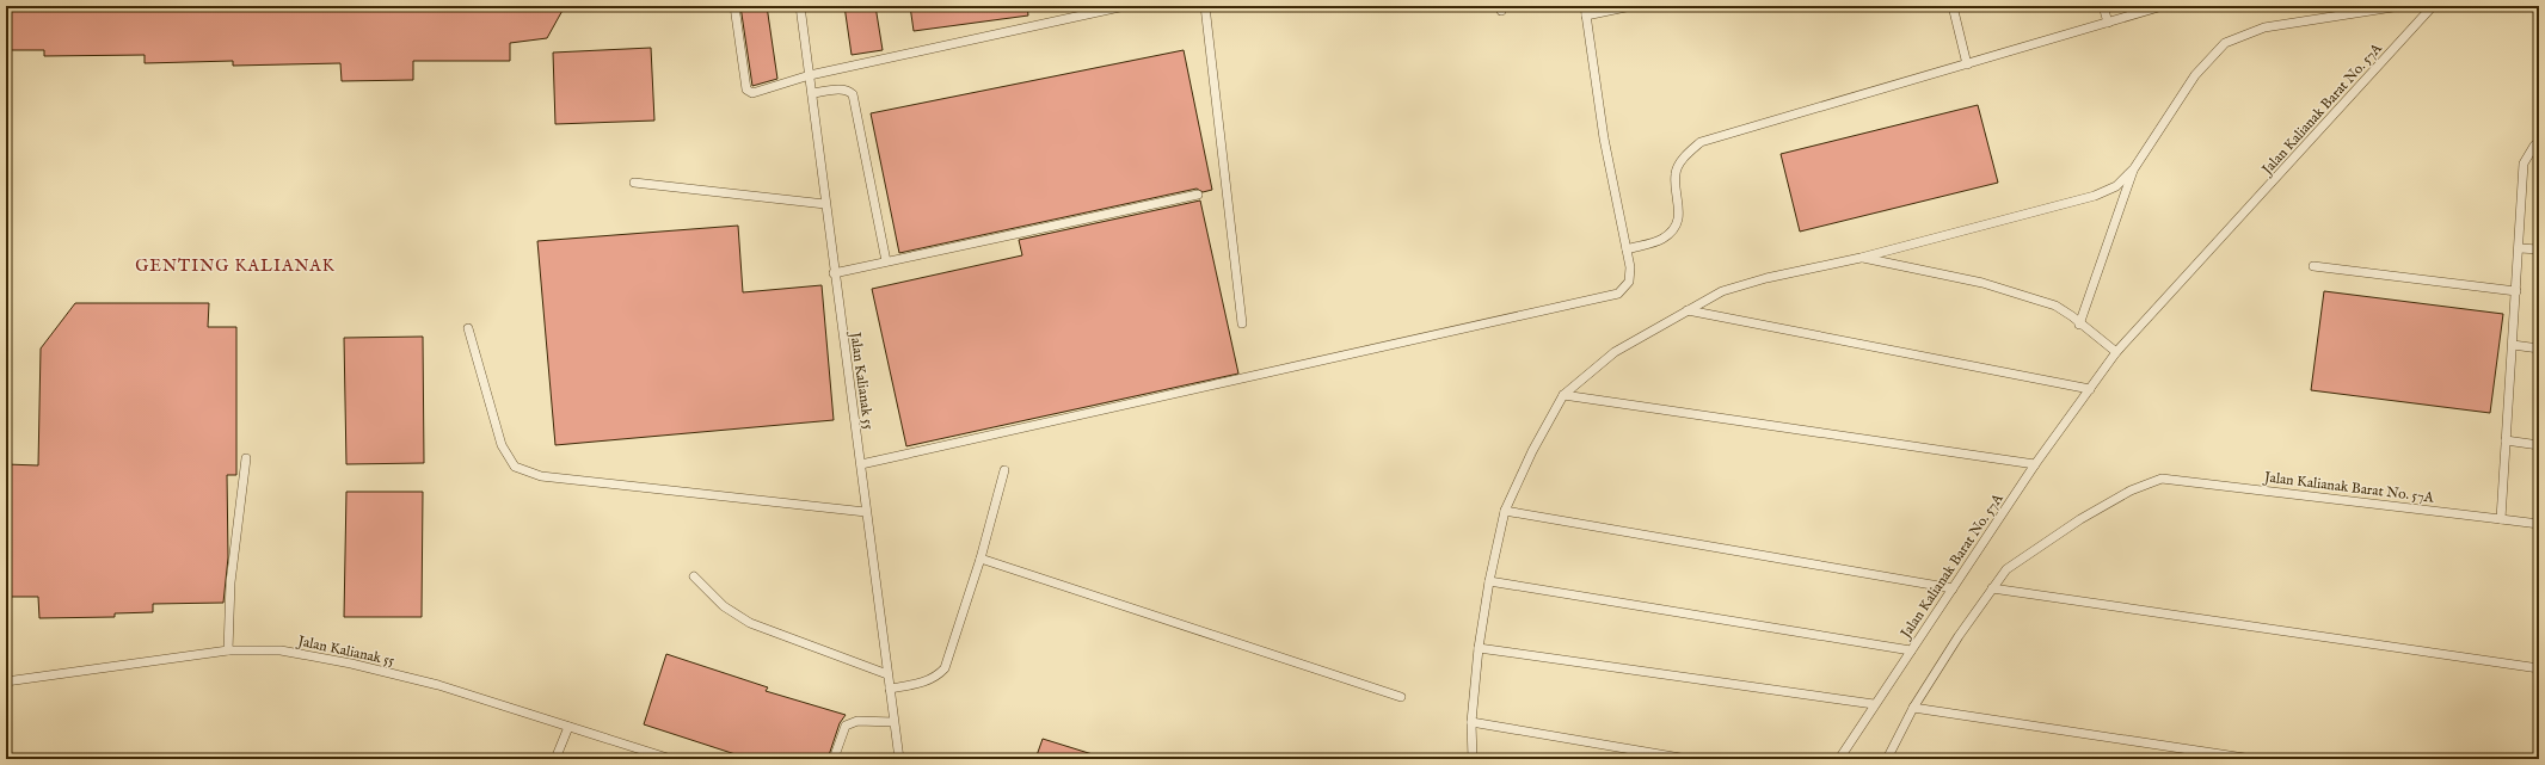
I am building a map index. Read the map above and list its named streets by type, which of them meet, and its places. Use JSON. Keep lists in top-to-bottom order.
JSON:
{
  "streets": {
    "lane": ["Jalan Kalianak Barat No. 57A", "Jalan Kalianak 55"]
  },
  "districts": ["GENTING KALIANAK"]
}
